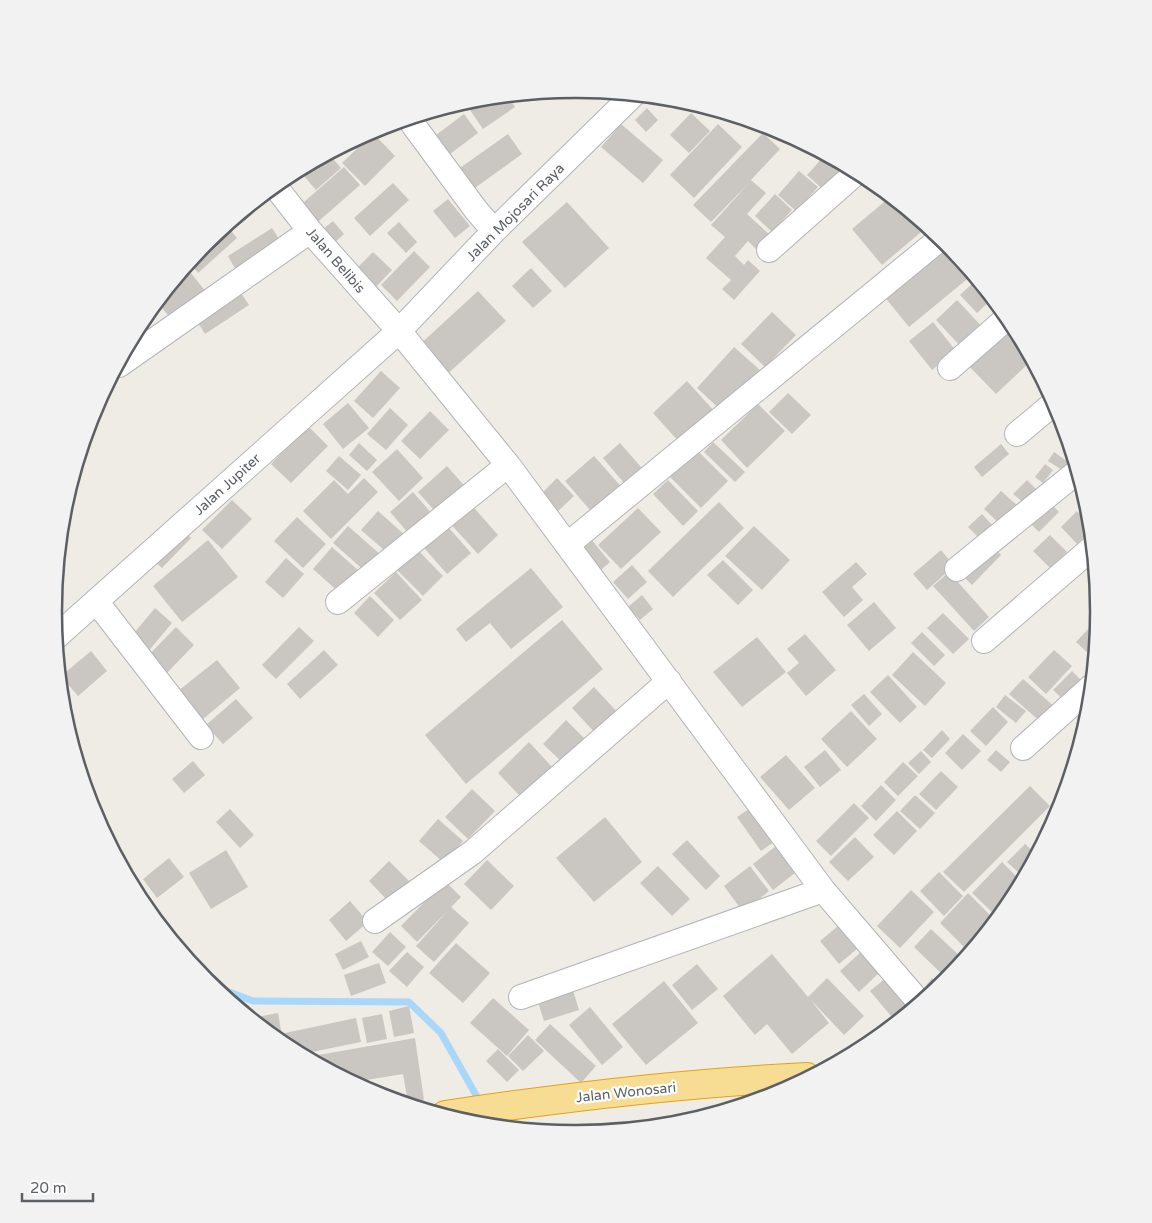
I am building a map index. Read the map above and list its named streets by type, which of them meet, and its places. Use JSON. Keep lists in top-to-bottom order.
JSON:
{
  "streets": {
    "highway": ["Jalan Wonosari"],
    "street": ["Jalan Mojosari Raya", "Jalan Belibis", "Jalan Jupiter"]
  },
  "crossings": [
    ["Jalan Mojosari Raya", "Jalan Belibis"],
    ["Jalan Mojosari Raya", "Jalan Jupiter"],
    ["Jalan Belibis", "Jalan Jupiter"]
  ],
  "scale_bar": "20 m"
}
